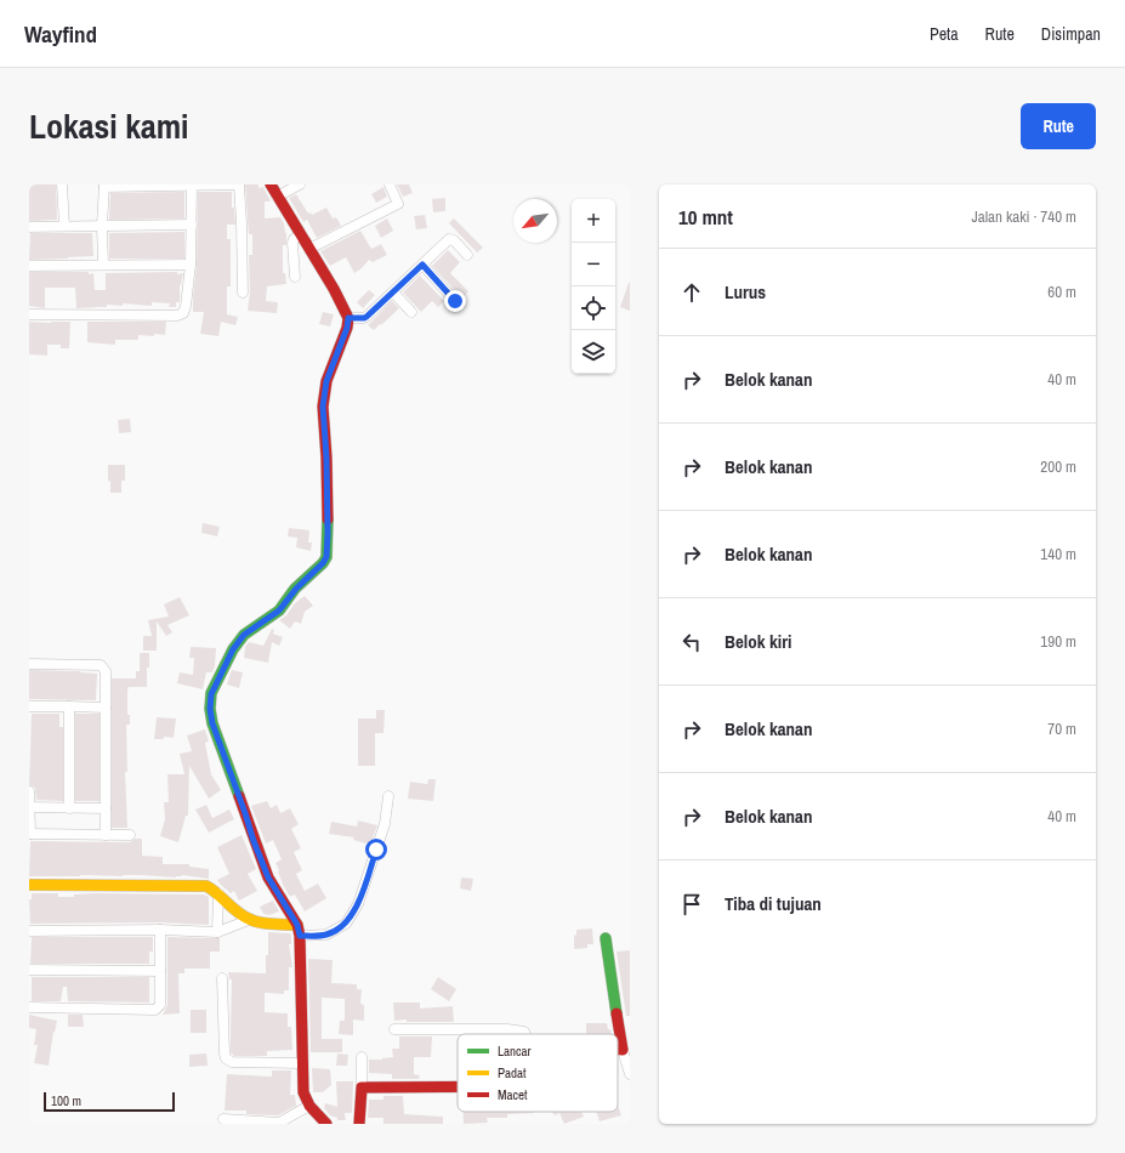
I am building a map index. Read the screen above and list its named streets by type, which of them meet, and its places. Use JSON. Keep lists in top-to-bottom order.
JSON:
{
  "legend": ["Lancar", "Padat", "Macet"],
  "scale_bar": "100 m",
  "north": "bottom left",
  "page": {
    "header": "Wayfind",
    "nav": ["Peta", "Rute", "Disimpan"],
    "title": "Lokasi kami",
    "buttons": "Rute",
    "heading": ["10 mnt", "Jalan kaki · 740 m"],
    "map_buttons": ["+", "−"],
    "list": [
      ["Lurus", "60 m"],
      ["Belok kanan", "40 m"],
      ["Belok kanan", "200 m"],
      ["Belok kanan", "140 m"],
      ["Belok kiri", "190 m"],
      ["Belok kanan", "70 m"],
      ["Belok kanan", "40 m"],
      "Tiba di tujuan"
    ],
    "scale": "100 m"
  }
}
